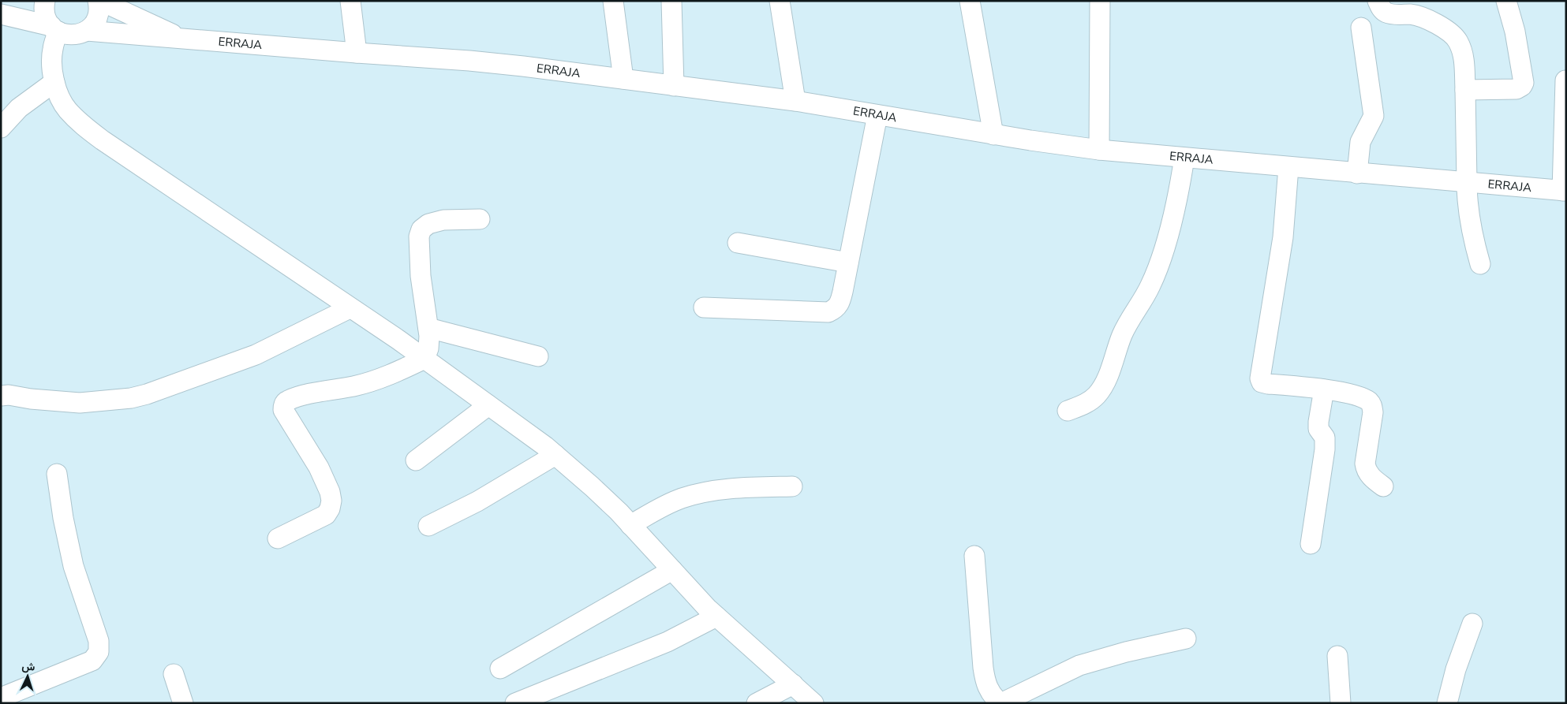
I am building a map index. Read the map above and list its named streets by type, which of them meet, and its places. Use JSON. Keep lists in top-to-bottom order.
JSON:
{
  "streets": {
    "street": ["ERRAJA"]
  },
  "north": "top"
}
